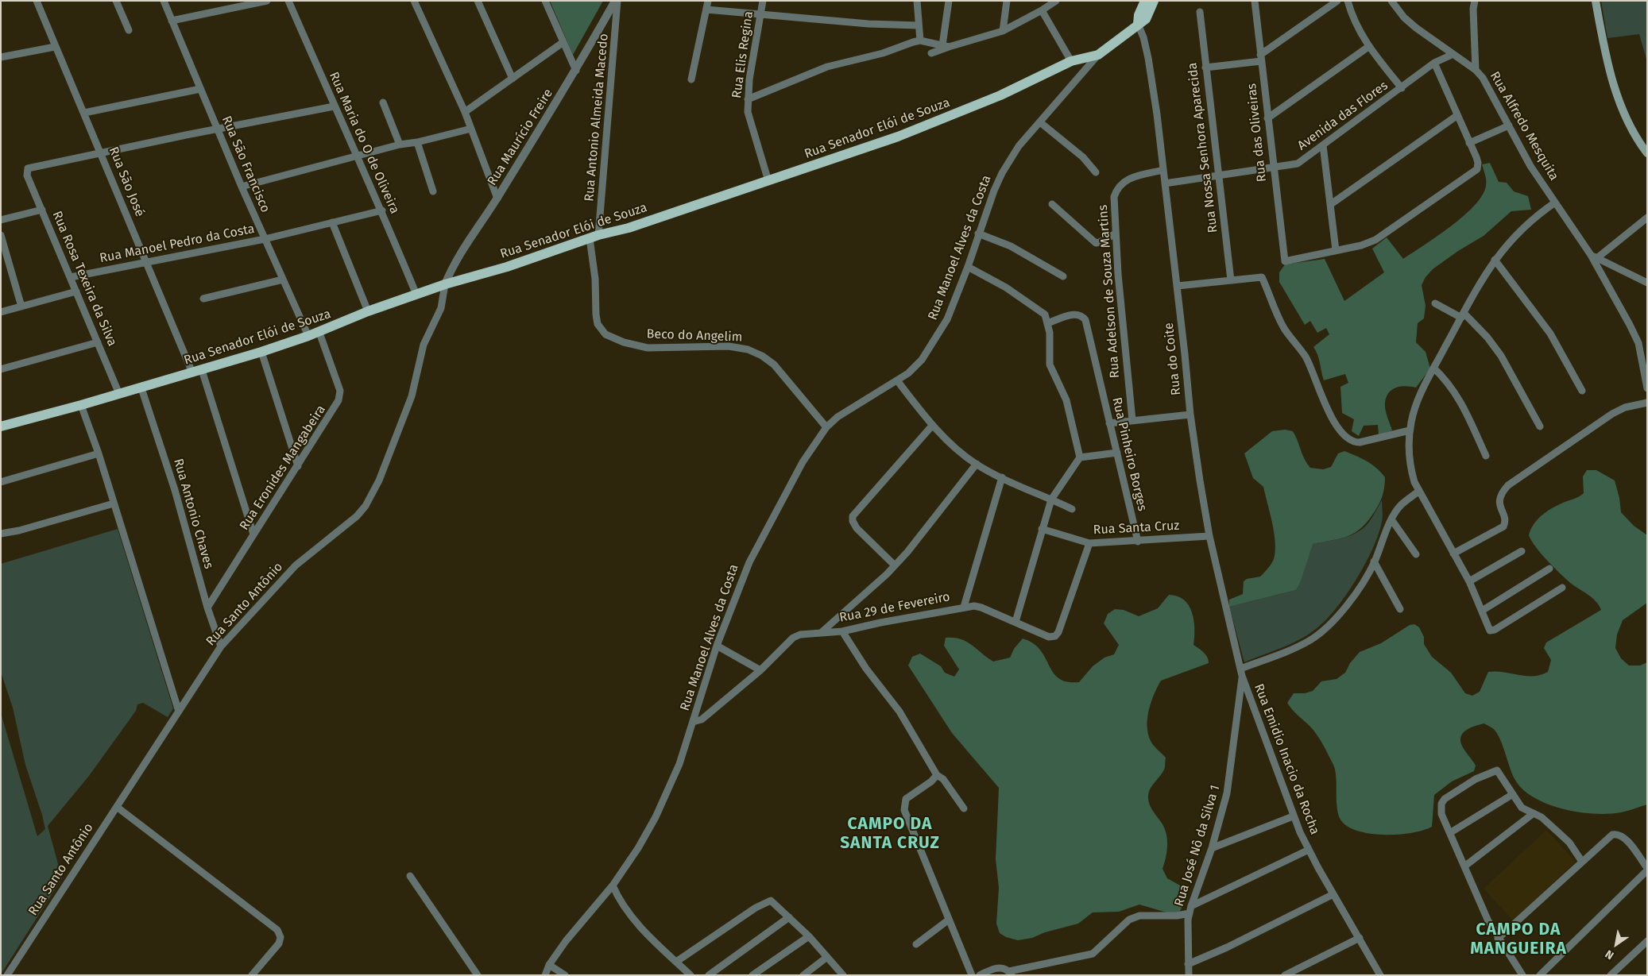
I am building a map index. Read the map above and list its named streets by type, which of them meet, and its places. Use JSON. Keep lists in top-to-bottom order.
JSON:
{
  "streets": {
    "main road": ["Rua Senador Elói de Souza"],
    "street": [
      "Rua Elis Regina",
      "Avenida das Flores",
      "Rua Antonio Almeida Macedo",
      "Rua Alfredo Mesquita",
      "Rua das Oliveiras",
      "Rua Maurício Freire",
      "Rua Maria do O de Oliveira",
      "Rua Nossa Senhora Aparecida",
      "Rua São Francisco",
      "Rua São José",
      "Rua Manoel Pedro da Costa",
      "Rua Manoel Alves da Costa",
      "Rua Rosa Texeira da Silva",
      "Rua Adelson de Souza Martins",
      "Beco do Angelim",
      "Rua do Coite",
      "Rua Pinheiro Borges",
      "Rua Eronides Mangabeira",
      "Rua Antonio Chaves",
      "Rua Santa Cruz",
      "Rua Santo Antônio",
      "Rua 29 de Fevereiro",
      "Rua Emidio Inacio da Rocha",
      "Rua José Nô da Silva 1"
    ]
  },
  "crossings": [
    ["Rua Elis Regina", "Rua Senador Elói de Souza"],
    ["Avenida das Flores", "Rua Alfredo Mesquita"],
    ["Avenida das Flores", "Rua das Oliveiras"],
    ["Avenida das Flores", "Rua Nossa Senhora Aparecida"],
    ["Avenida das Flores", "Rua do Coite"],
    ["Rua Antonio Almeida Macedo", "Rua Senador Elói de Souza"],
    ["Rua Antonio Almeida Macedo", "Rua Maurício Freire"],
    ["Rua Antonio Almeida Macedo", "Beco do Angelim"],
    ["Rua Senador Elói de Souza", "Rua Maurício Freire"],
    ["Rua Senador Elói de Souza", "Rua Maria do O de Oliveira"],
    ["Rua Senador Elói de Souza", "Rua São Francisco"],
    ["Rua Senador Elói de Souza", "Rua São José"],
    ["Rua Senador Elói de Souza", "Rua Manoel Alves da Costa"],
    ["Rua Senador Elói de Souza", "Rua Rosa Texeira da Silva"],
    ["Rua Senador Elói de Souza", "Beco do Angelim"],
    ["Rua Senador Elói de Souza", "Rua do Coite"],
    ["Rua Senador Elói de Souza", "Rua Eronides Mangabeira"],
    ["Rua Senador Elói de Souza", "Rua Antonio Chaves"],
    ["Rua Senador Elói de Souza", "Rua Santo Antônio"],
    ["Rua Maurício Freire", "Rua Santo Antônio"],
    ["Rua Maria do O de Oliveira", "Rua Manoel Pedro da Costa"],
    ["Rua São Francisco", "Rua Manoel Pedro da Costa"],
    ["Rua São José", "Rua Manoel Pedro da Costa"],
    ["Rua São José", "Rua Rosa Texeira da Silva"],
    ["Rua São José", "Rua Eronides Mangabeira"],
    ["Rua Manoel Pedro da Costa", "Rua Rosa Texeira da Silva"],
    ["Rua Manoel Alves da Costa", "Beco do Angelim"],
    ["Rua Manoel Alves da Costa", "Rua 29 de Fevereiro"],
    ["Rua Adelson de Souza Martins", "Rua do Coite"],
    ["Rua do Coite", "Rua Santa Cruz"],
    ["Rua do Coite", "Rua Emidio Inacio da Rocha"],
    ["Rua do Coite", "Rua José Nô da Silva 1"],
    ["Rua Pinheiro Borges", "Rua Santa Cruz"],
    ["Rua Eronides Mangabeira", "Rua Antonio Chaves"],
    ["Rua Antonio Chaves", "Rua Santo Antônio"],
    ["Rua Santa Cruz", "Rua 29 de Fevereiro"],
    ["Rua Emidio Inacio da Rocha", "Rua José Nô da Silva 1"]
  ],
  "districts": ["CAMPO DA SANTA CRUZ", "CAMPO DA MANGUEIRA"],
  "north": "bottom left"
}
